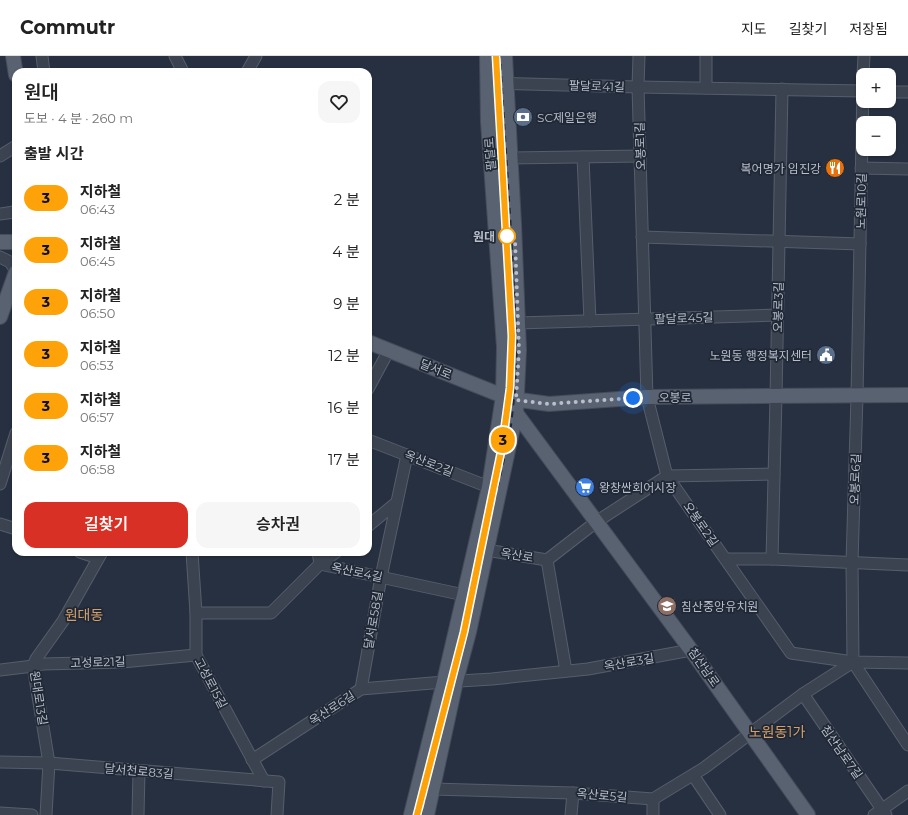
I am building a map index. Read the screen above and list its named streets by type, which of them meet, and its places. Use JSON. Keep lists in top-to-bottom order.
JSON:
{
  "streets": {
    "main road": [
      "팔달로",
      "달서로",
      "오봉로",
      "침산남로"
    ],
    "street": [
      "팔달로41길",
      "오봉로1길",
      "노원로10길",
      "오봉로3길",
      "팔달로45길",
      "옥산로2길",
      "오봉로6길",
      "오봉로2길",
      "옥산로",
      "옥산로4길",
      "달서로58길",
      "고성로21길",
      "옥산로3길",
      "고성로15길",
      "원대로13길",
      "옥산로6길",
      "침산남로7길",
      "달서천로83길",
      "옥산로5길"
    ]
  },
  "crossings": [
    ["팔달로41길", "오봉로1길"],
    ["팔달로41길", "팔달로"],
    ["팔달로41길", "오봉로3길"],
    ["오봉로1길", "팔달로"],
    ["오봉로1길", "팔달로45길"],
    ["오봉로1길", "오봉로"],
    ["오봉로1길", "오봉로2길"],
    ["팔달로", "달서로"],
    ["팔달로", "오봉로"],
    ["팔달로", "침산남로"],
    ["노원로10길", "오봉로3길"],
    ["노원로10길", "오봉로"],
    ["노원로10길", "오봉로6길"],
    ["오봉로3길", "팔달로45길"],
    ["오봉로3길", "오봉로"],
    ["달서로", "오봉로"],
    ["달서로", "침산남로"],
    ["오봉로", "오봉로6길"],
    ["오봉로", "오봉로2길"],
    ["오봉로", "침산남로"],
    ["옥산로2길", "달서로58길"],
    ["오봉로6길", "오봉로2길"],
    ["옥산로4길", "달서로58길"],
    ["옥산로4길", "고성로15길"],
    ["달서로58길", "옥산로6길"],
    ["고성로21길", "고성로15길"],
    ["고성로21길", "원대로13길"],
    ["옥산로3길", "침산남로"],
    ["옥산로3길", "옥산로6길"],
    ["고성로15길", "옥산로6길"],
    ["고성로15길", "달서천로83길"],
    ["원대로13길", "달서천로83길"]
  ],
  "districts": ["원대동", "노원동1가"],
  "places": {
    "bank": ["SC제일은행"],
    "restaurant": ["복어명가 임진강"],
    "other": ["원대"],
    "public building": ["노원동 행정복지센터"],
    "supermarket": ["왕창싼회어시장"],
    "school or university": ["침산중앙유치원"]
  },
  "lines": ["metro line 3"],
  "page": {
    "header": "Commutr",
    "nav": ["지도", "길찾기", "저장됨"],
    "on_map": "3",
    "map_buttons": ["+", "−"],
    "heading": [
      ["원대", "도보 · 4 분 · 260 m"],
      "출발 시간"
    ],
    "list": [
      {
        "mark": "3",
        "name": "지하철",
        "note": "06:43",
        "value": "2 분"
      },
      {
        "mark": "3",
        "name": "지하철",
        "note": "06:45",
        "value": "4 분"
      },
      {
        "mark": "3",
        "name": "지하철",
        "note": "06:50",
        "value": "9 분"
      },
      {
        "mark": "3",
        "name": "지하철",
        "note": "06:53",
        "value": "12 분"
      },
      {
        "mark": "3",
        "name": "지하철",
        "note": "06:57",
        "value": "16 분"
      },
      {
        "mark": "3",
        "name": "지하철",
        "note": "06:58",
        "value": "17 분"
      }
    ],
    "buttons": ["길찾기", "승차권"]
  }
}
